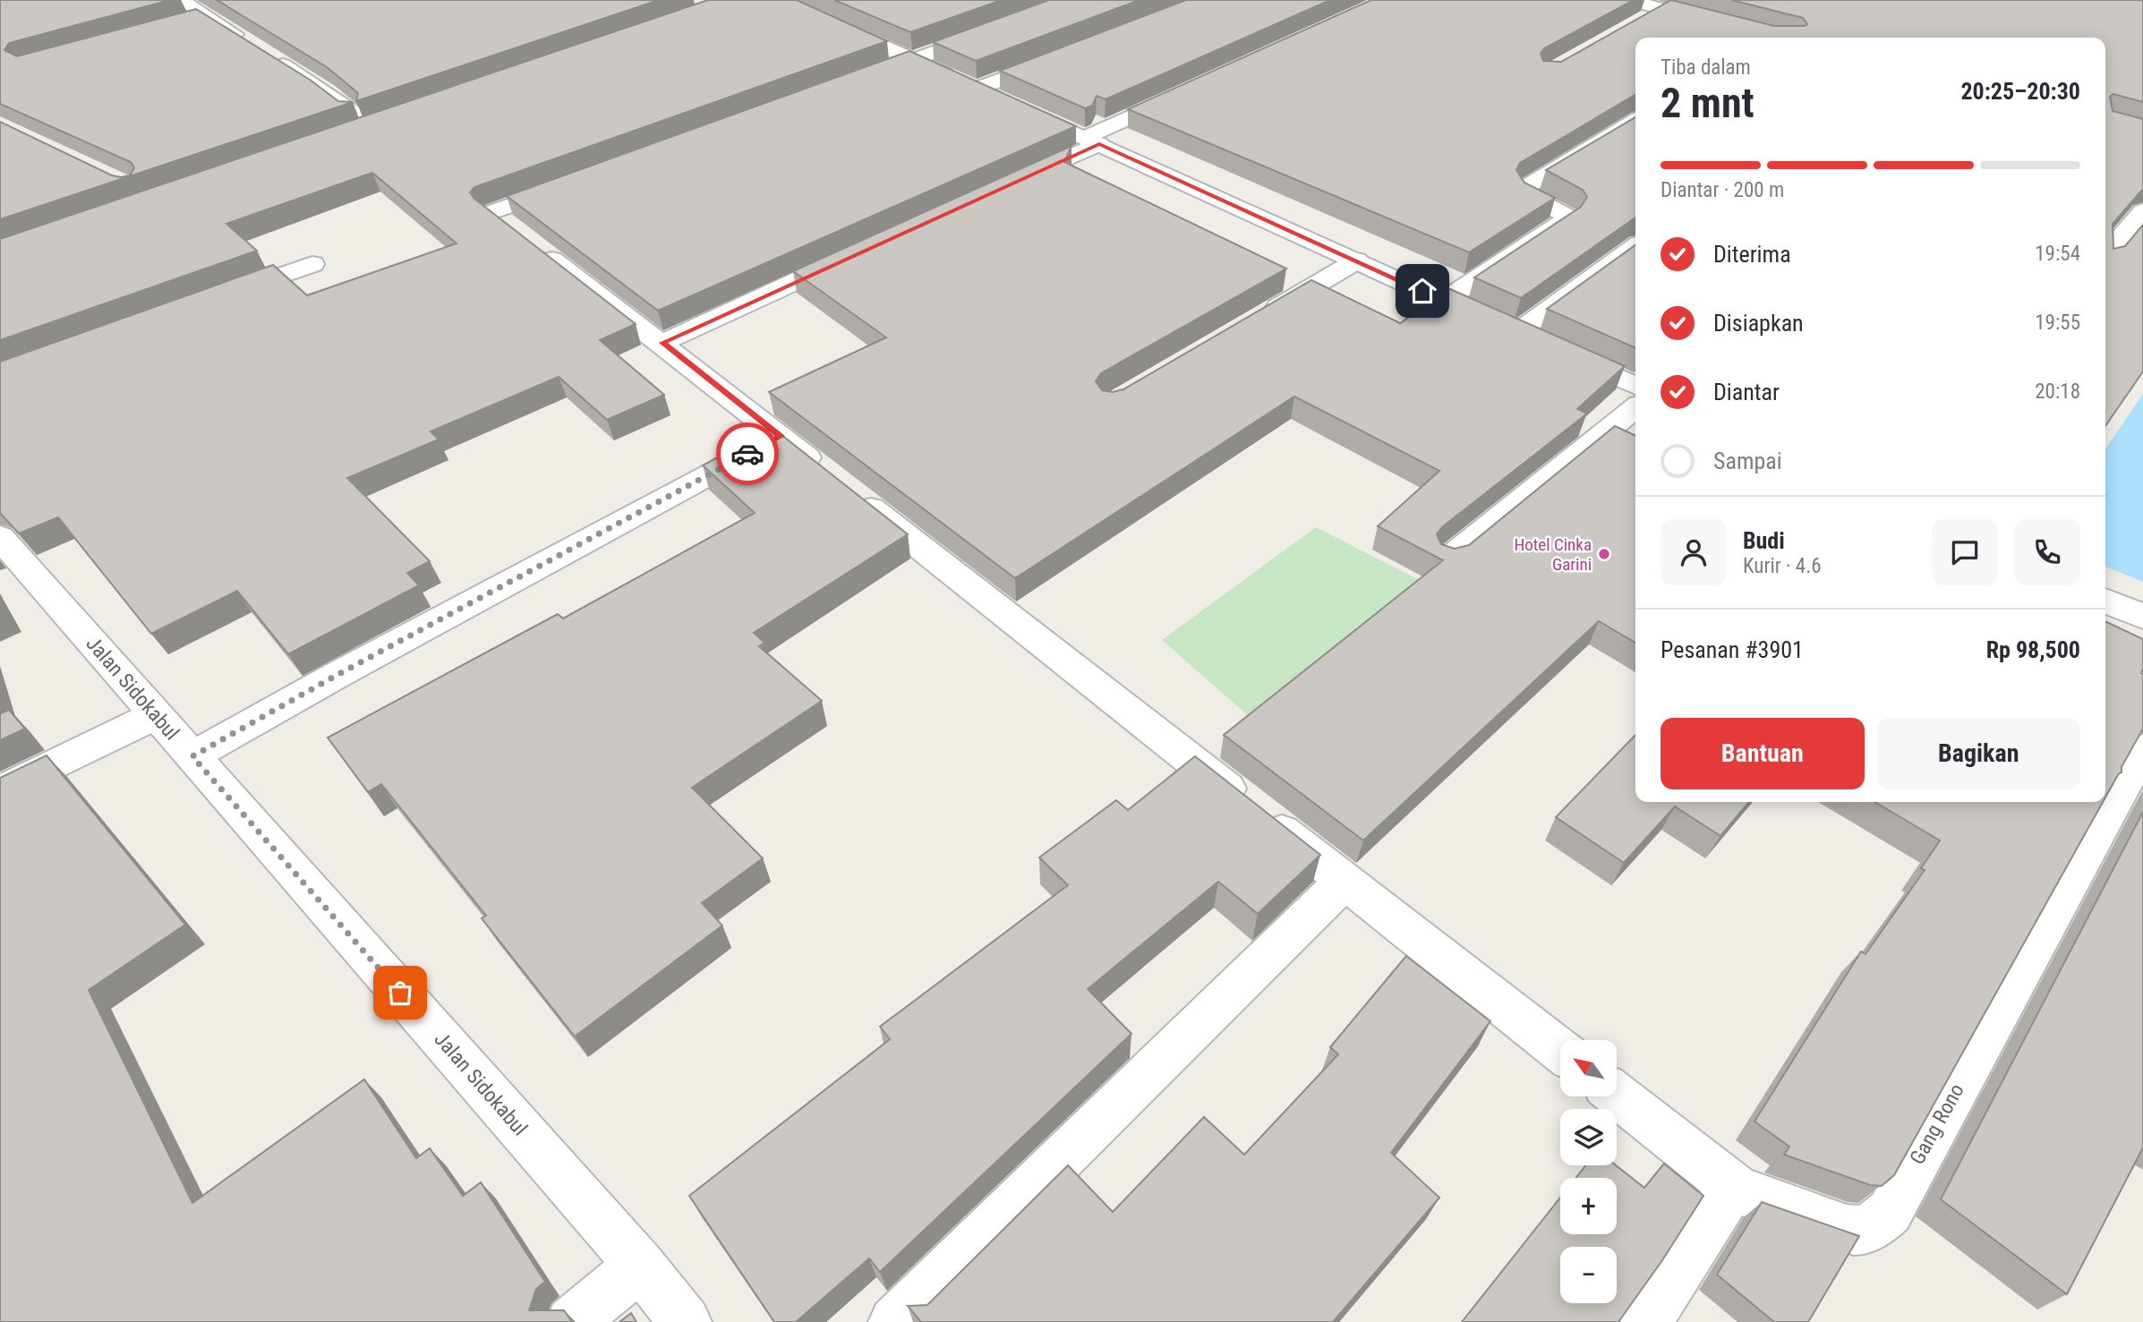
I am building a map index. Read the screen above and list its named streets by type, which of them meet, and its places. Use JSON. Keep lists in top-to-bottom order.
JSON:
{
  "streets": {
    "street": ["Jalan Sidokabul", "Gang Rono"]
  },
  "places": ["Hotel Cinka Garini"],
  "north": "top left",
  "page": {
    "heading": ["2 mnt", "Tiba dalam", "20:25–20:30"],
    "panel": [
      "Budi",
      "Kurir · 4.6",
      "Pesanan #3901",
      "Rp 98,500"
    ],
    "bar": "Diantar · 200 m",
    "list": [
      ["Diterima", "19:54"],
      ["Disiapkan", "19:55"],
      ["Diantar", "20:18"],
      "Sampai"
    ],
    "buttons": ["Bantuan", "Bagikan"],
    "map_buttons": ["+", "−"]
  }
}
